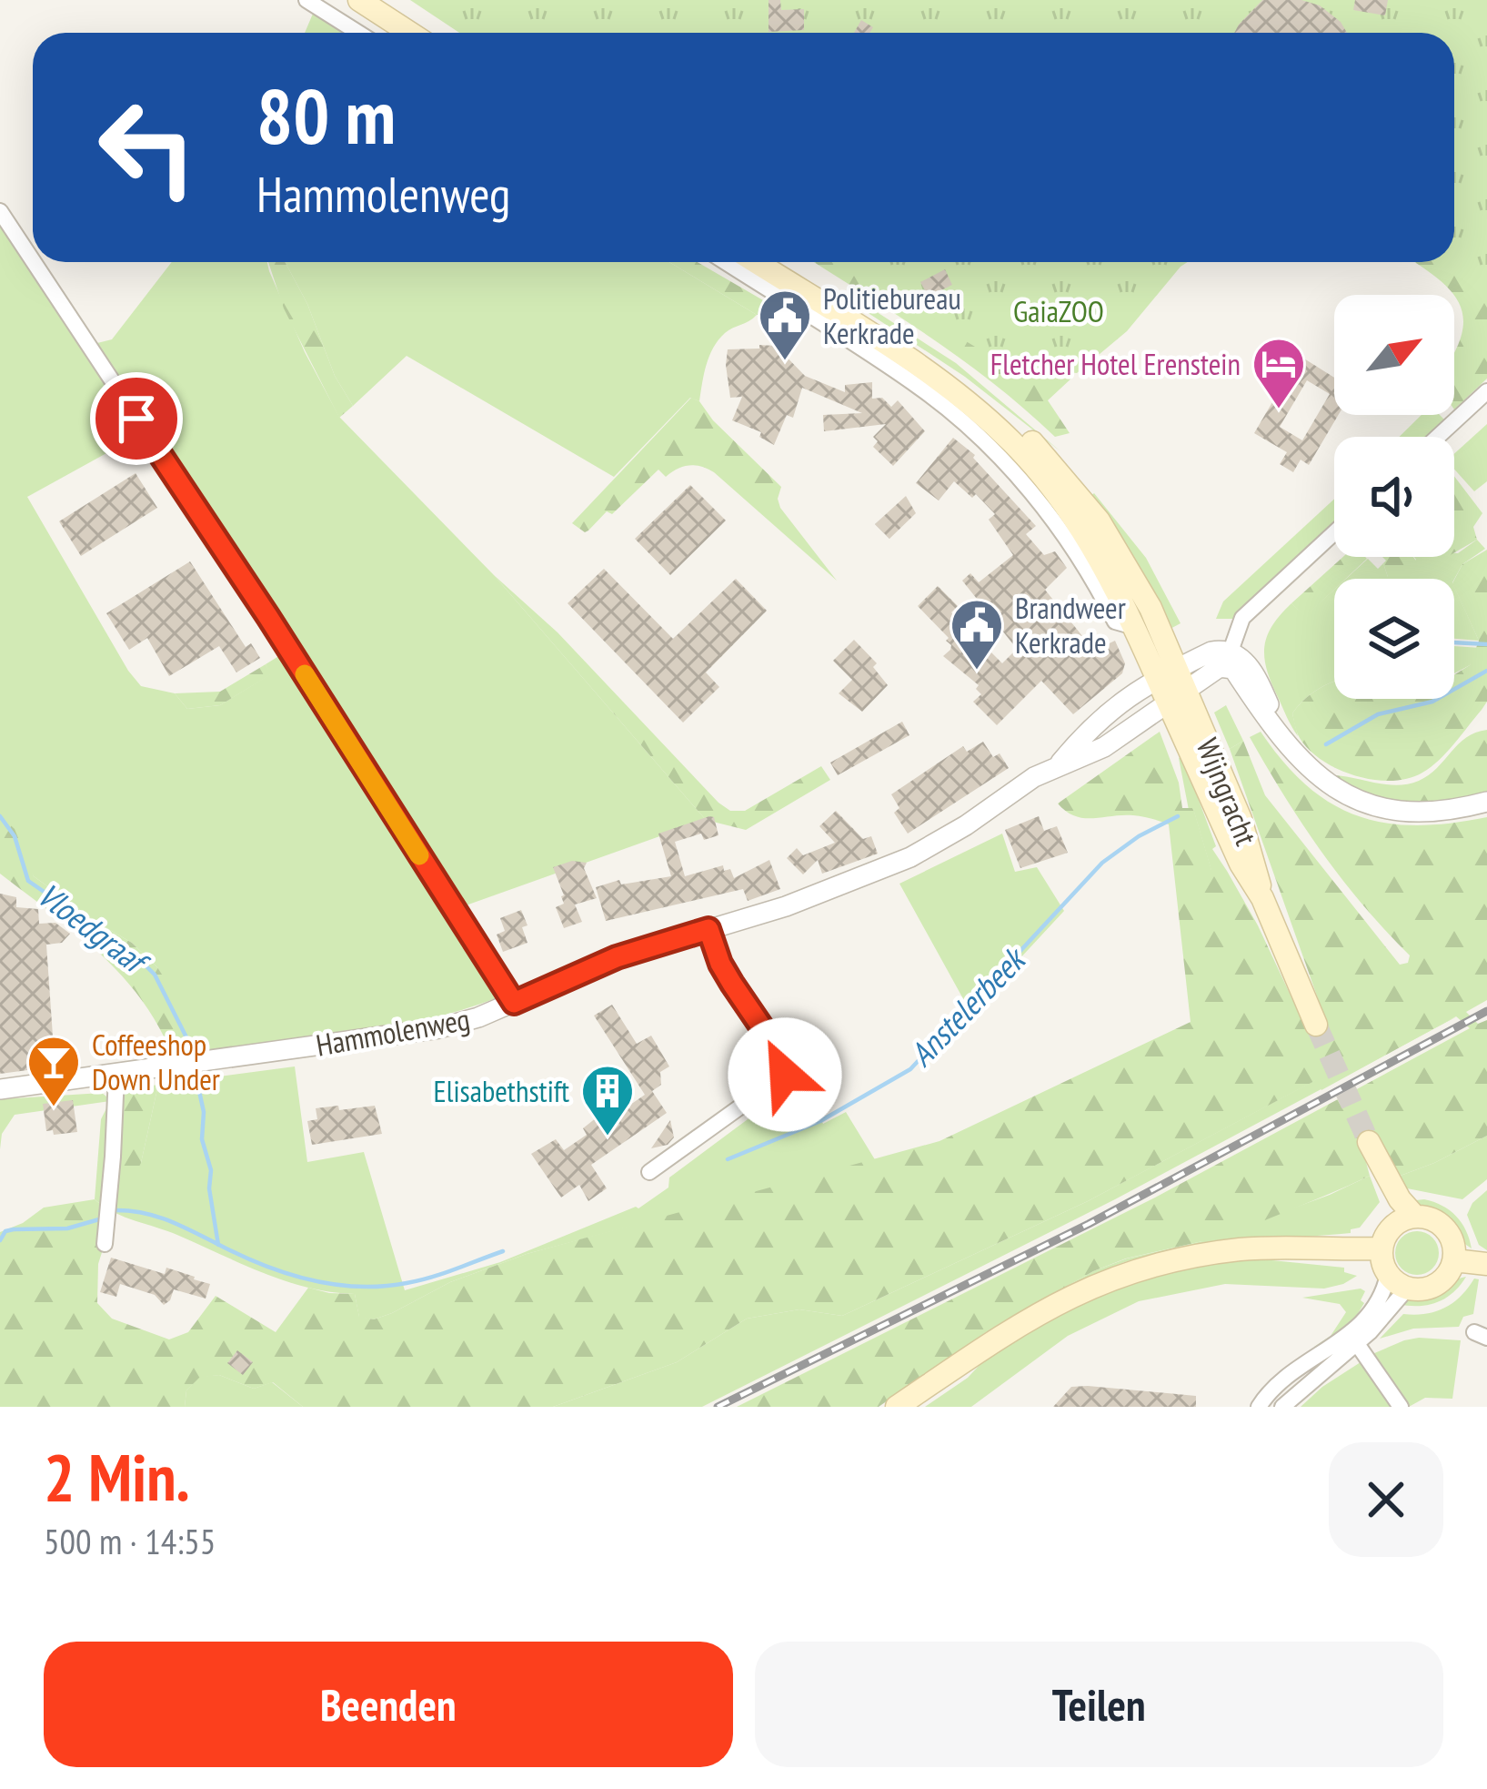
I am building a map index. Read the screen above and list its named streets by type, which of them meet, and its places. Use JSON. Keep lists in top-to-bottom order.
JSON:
{
  "streets": {
    "main road": ["Wijngracht"],
    "street": ["Hammolenweg"]
  },
  "crossings": [
    ["Wijngracht", "Hammolenweg"]
  ],
  "water": ["Vloedgraaf", "Anstelerbeek"],
  "parks": ["GaiaZOO"],
  "places": {
    "public building": ["Politiebureau Kerkrade", "Brandweer Kerkrade"],
    "hotel": ["Fletcher Hotel Erenstein"],
    "bar": ["Coffeeshop Down Under"],
    "building": ["Elisabethstift"]
  },
  "north": "top right",
  "page": {
    "turn": ["80 m", "Hammolenweg"],
    "heading": ["2 Min.", "500 m · 14:55"],
    "buttons": ["Beenden", "Teilen"]
  }
}
